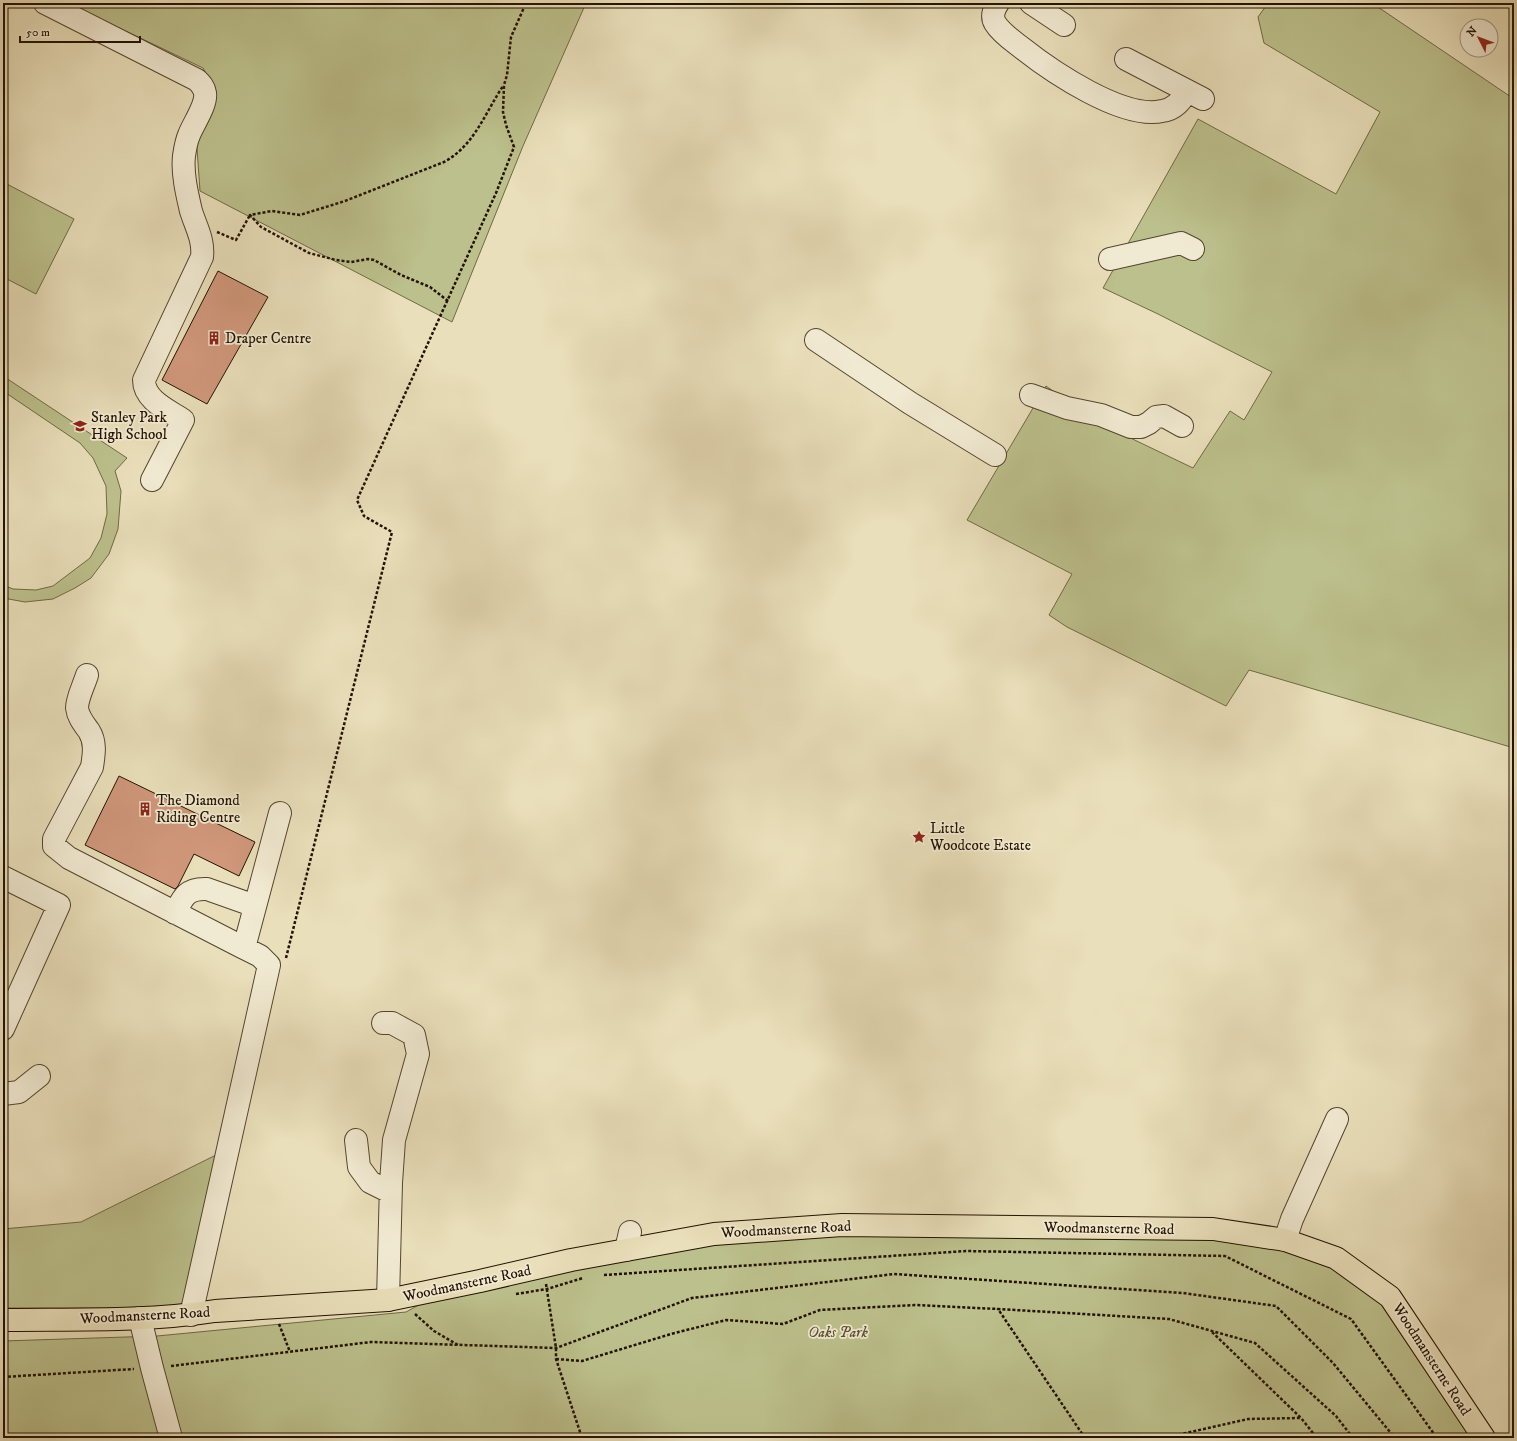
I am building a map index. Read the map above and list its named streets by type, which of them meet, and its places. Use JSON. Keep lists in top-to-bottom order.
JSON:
{
  "streets": {
    "main road": ["Woodmansterne Road"]
  },
  "parks": ["Oaks Park"],
  "places": {
    "building": ["Draper Centre", "The Diamond Riding Centre"],
    "school or university": ["Stanley Park High School"],
    "place": ["Little Woodcote Estate"]
  },
  "scale_bar": "50 m",
  "north": "top left"
}
